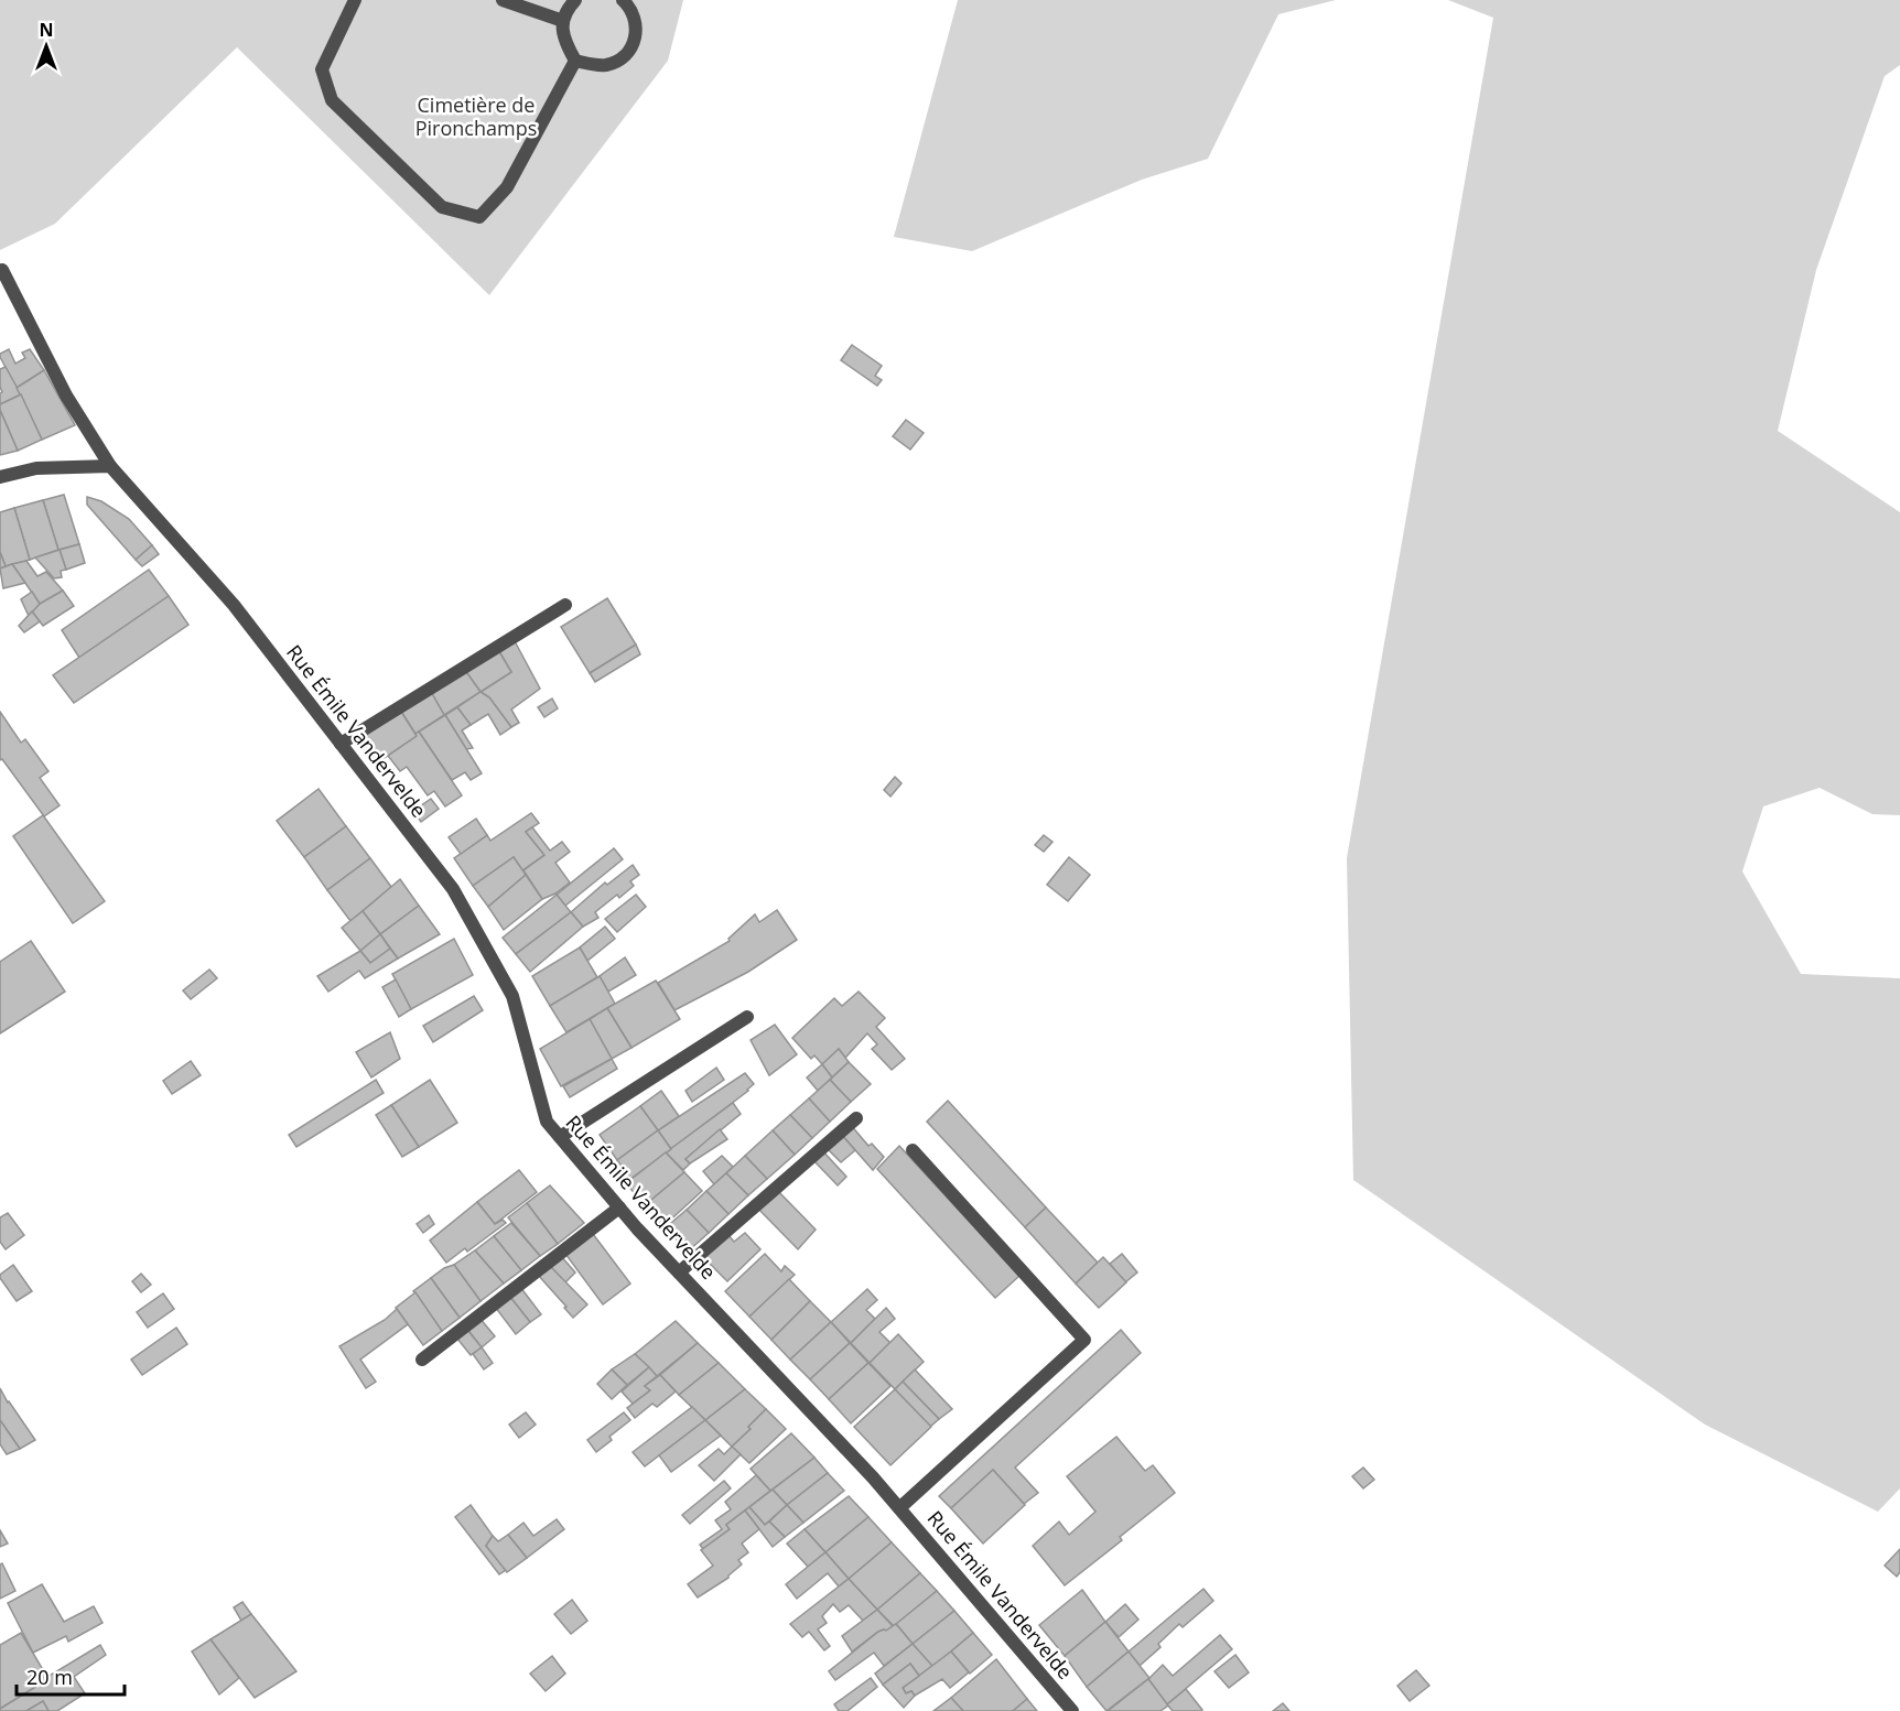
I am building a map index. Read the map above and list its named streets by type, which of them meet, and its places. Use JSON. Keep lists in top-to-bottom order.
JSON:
{
  "streets": {
    "street": ["Rue Émile Vandervelde"]
  },
  "parks": ["Cimetière de Pironchamps"],
  "scale_bar": "20 m",
  "north": "top"
}
